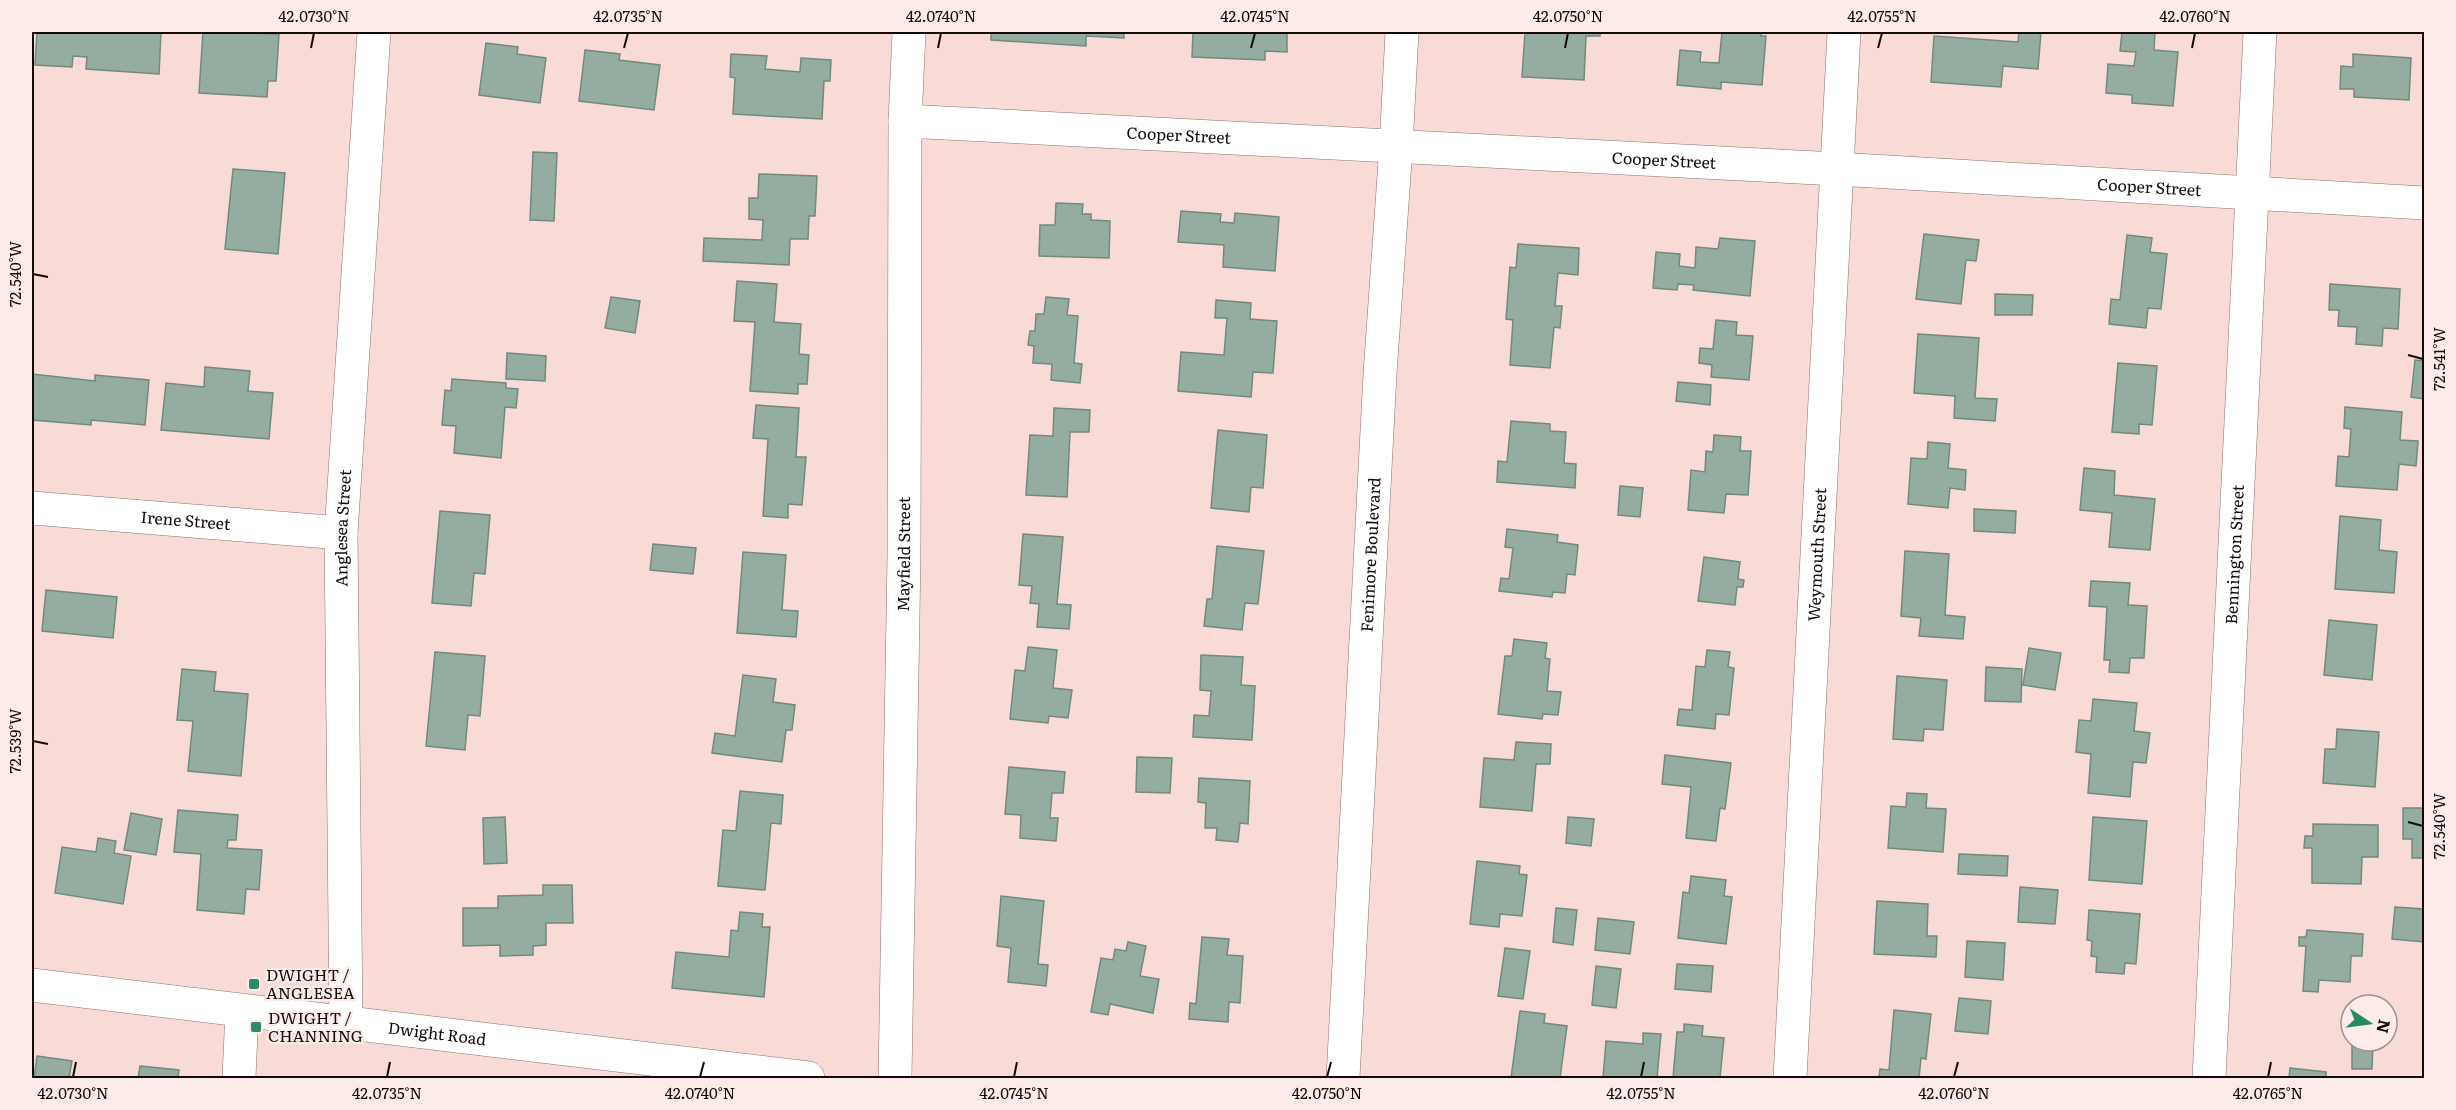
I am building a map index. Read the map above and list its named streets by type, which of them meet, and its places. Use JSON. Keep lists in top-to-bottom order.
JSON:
{
  "streets": {
    "street": [
      "Cooper Street",
      "Irene Street",
      "Anglesea Street",
      "Mayfield Street",
      "Fenimore Boulevard",
      "Weymouth Street",
      "Bennington Street",
      "Dwight Road"
    ]
  },
  "crossings": [
    ["Cooper Street", "Mayfield Street"],
    ["Cooper Street", "Fenimore Boulevard"],
    ["Cooper Street", "Weymouth Street"],
    ["Cooper Street", "Bennington Street"],
    ["Irene Street", "Anglesea Street"],
    ["Anglesea Street", "Dwight Road"]
  ],
  "places": {
    "transit": ["DWIGHT / ANGLESEA", "DWIGHT / CHANNING"]
  },
  "north": "right",
  "coordinates": [
    "42.0730°N",
    "42.0735°N",
    "42.0740°N",
    "42.0745°N",
    "42.0750°N",
    "42.0755°N",
    "42.0760°N",
    "72.540°W",
    "72.541°W",
    "72.539°W",
    "42.0765°N"
  ]
}
